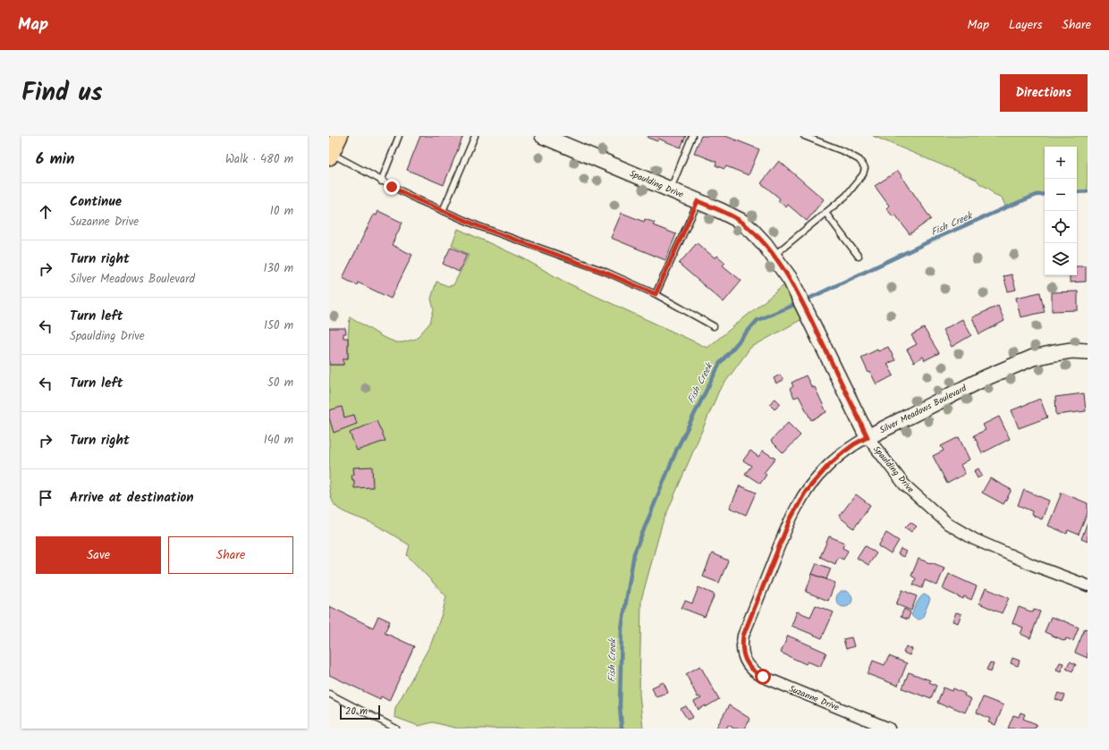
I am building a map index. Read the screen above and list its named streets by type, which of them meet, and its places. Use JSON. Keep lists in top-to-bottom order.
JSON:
{
  "streets": {
    "street": ["Spaulding Drive", "Silver Meadows Boulevard", "Suzanne Drive"]
  },
  "crossings": [
    ["Spaulding Drive", "Silver Meadows Boulevard"],
    ["Silver Meadows Boulevard", "Suzanne Drive"]
  ],
  "water": ["Fish Creek"],
  "scale_bar": "20 m",
  "page": {
    "header": "Map",
    "nav": ["Map", "Layers", "Share"],
    "title": "Find us",
    "buttons": [
      "Directions",
      ["Save", "Share"]
    ],
    "heading": ["6 min", "Walk · 480 m"],
    "map_buttons": ["+", "−"],
    "list": [
      ["Continue", "Suzanne Drive", "10 m"],
      ["Turn right", "Silver Meadows Boulevard", "130 m"],
      ["Turn left", "Spaulding Drive", "150 m"],
      ["Turn left", "50 m"],
      ["Turn right", "140 m"],
      "Arrive at destination"
    ],
    "scale": "20 m"
  }
}
